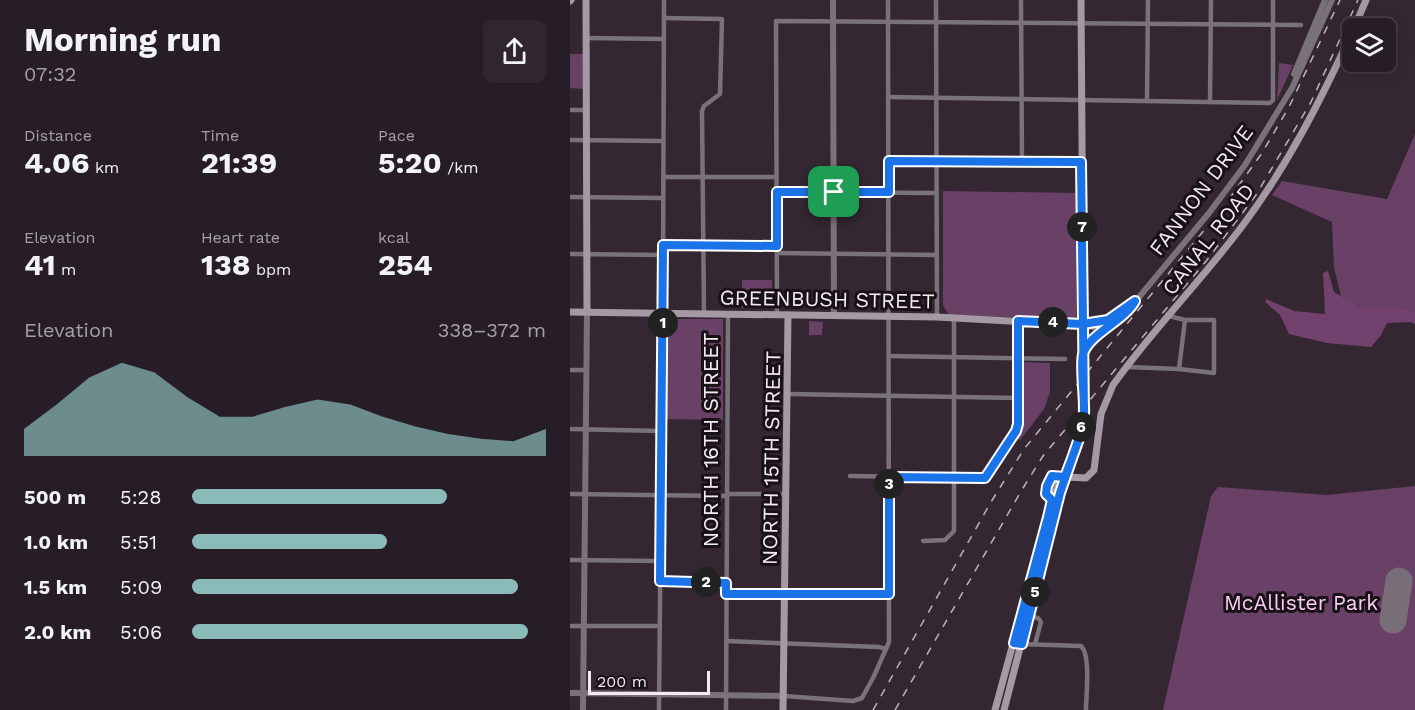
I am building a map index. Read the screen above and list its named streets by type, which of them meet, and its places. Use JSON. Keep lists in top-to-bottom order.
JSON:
{
  "streets": {
    "main road": ["CANAL ROAD", "GREENBUSH STREET", "NORTH 15TH STREET"],
    "street": ["FANNON DRIVE", "NORTH 16TH STREET"]
  },
  "crossings": [
    ["FANNON DRIVE", "GREENBUSH STREET"],
    ["GREENBUSH STREET", "NORTH 16TH STREET"],
    ["GREENBUSH STREET", "NORTH 15TH STREET"]
  ],
  "parks": ["McAllister Park"],
  "scale_bar": "200 m",
  "page": {
    "heading": ["Morning run", "07:32"],
    "stats": [
      ["Distance", "4.06 km"],
      ["Time", "21:39"],
      ["Pace", "5:20 /km"],
      ["Elevation", "41 m"],
      ["Heart rate", "138 bpm"],
      ["kcal", "254"]
    ],
    "pins": [
      "7",
      "4",
      "1",
      "6",
      "3",
      "2",
      "5"
    ],
    "chart": ["Elevation", "338–372 m"],
    "list": [
      {
        "name": "500 m",
        "note": "5:28"
      },
      {
        "name": "1.0 km",
        "note": "5:51"
      },
      {
        "name": "1.5 km",
        "note": "5:09"
      },
      {
        "name": "2.0 km",
        "note": "5:06"
      }
    ],
    "scale": "200 m"
  }
}
